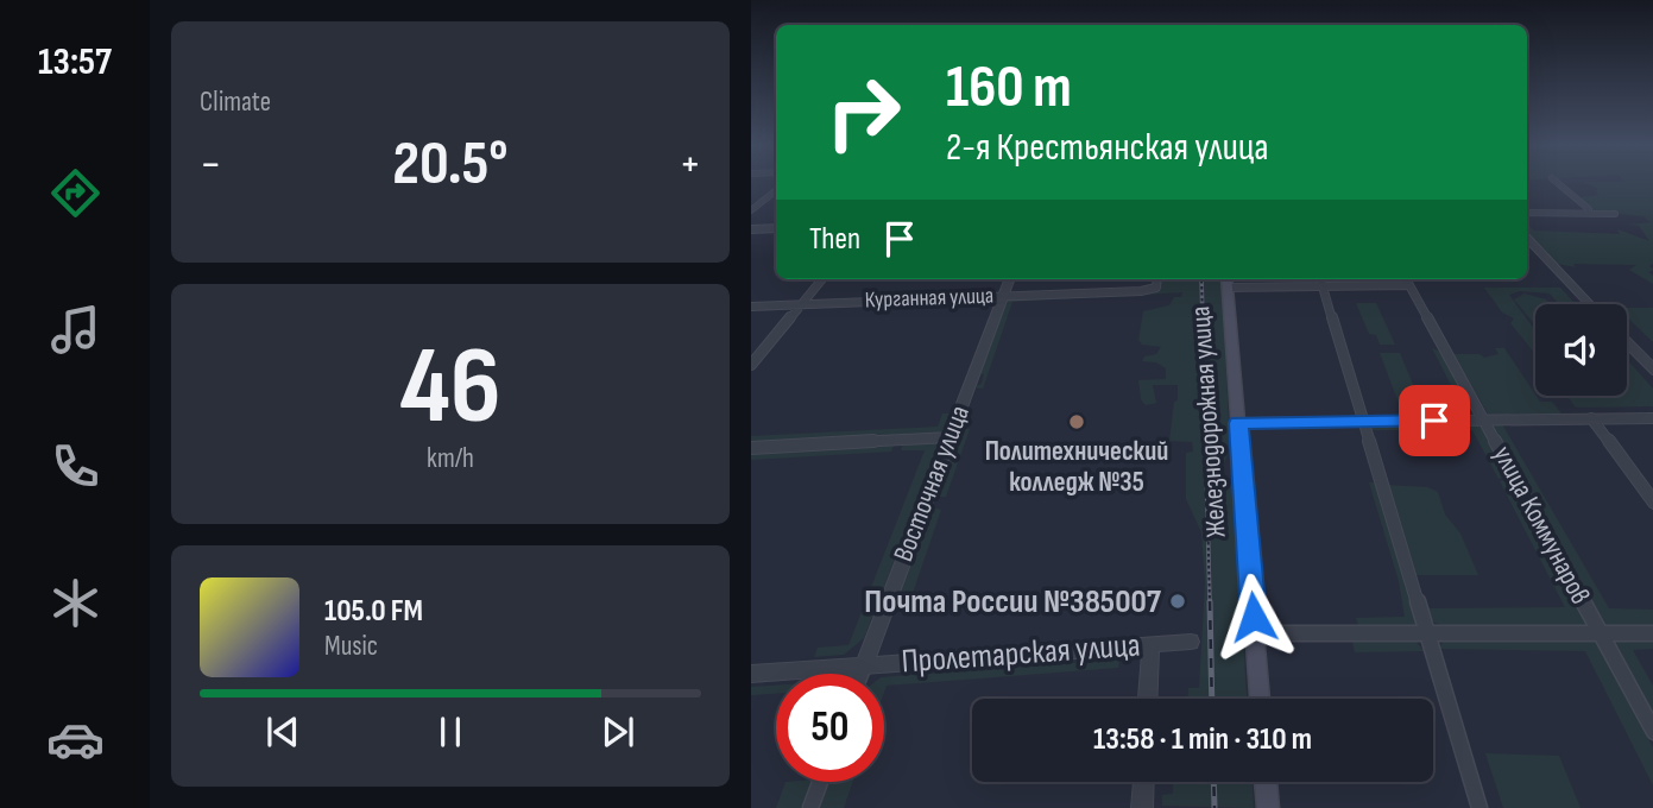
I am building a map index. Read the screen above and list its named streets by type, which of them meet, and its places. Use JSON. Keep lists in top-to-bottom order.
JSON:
{
  "streets": {
    "main road": ["Железнодорожная улица"],
    "street": [
      "Курганная улица",
      "Восточная улица",
      "улица Коммунаров",
      "Пролетарская улица"
    ]
  },
  "crossings": [
    ["Курганная улица", "Железнодорожная улица"],
    ["Курганная улица", "Восточная улица"],
    ["Восточная улица", "Пролетарская улица"]
  ],
  "places": ["Политехнический колледж №35", "Почта России №385007"],
  "page": {
    "tabs": "13:57",
    "tile": [
      "Climate",
      ["46", "km/h"]
    ],
    "turn": ["160 m", "2-я Крестьянская улица"],
    "heat": ["−", "20.5°", "+"],
    "then": "Then",
    "song": ["105.0 FM", "Music"],
    "limit": "50",
    "trip": "13:58 · 1 min · 310 m"
  }
}
